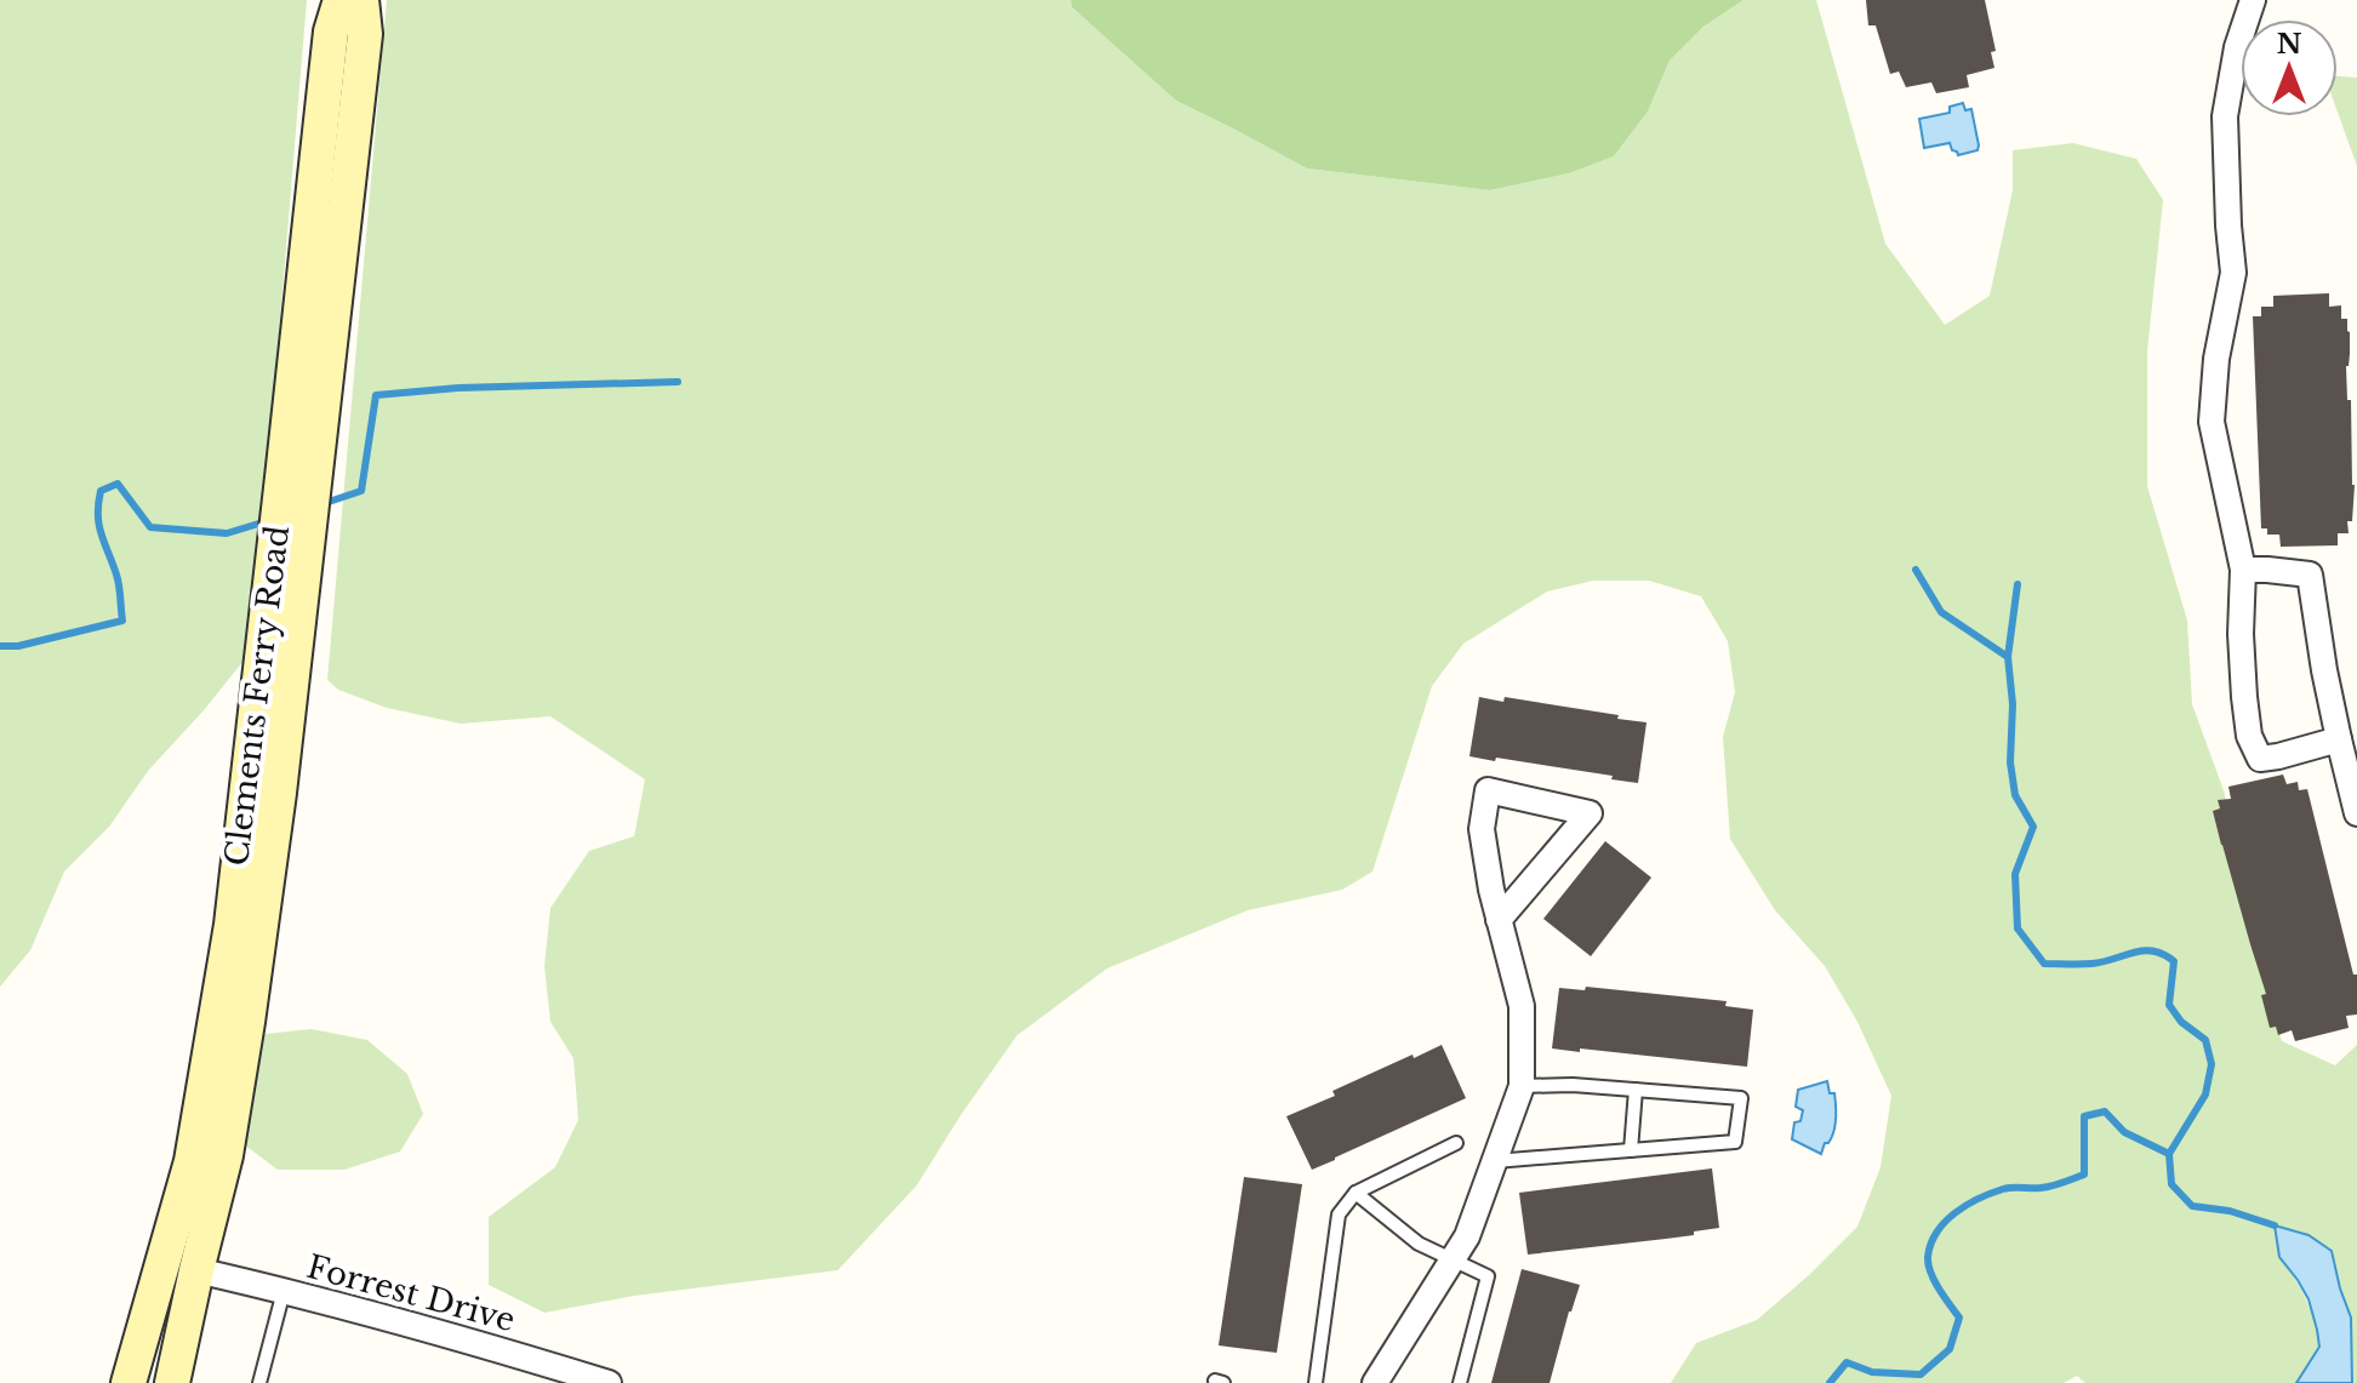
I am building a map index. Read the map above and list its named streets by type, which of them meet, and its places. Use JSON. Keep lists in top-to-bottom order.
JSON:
{
  "streets": {
    "main road": ["Clements Ferry Road"],
    "street": ["Forrest Drive"]
  },
  "crossings": [
    ["Clements Ferry Road", "Forrest Drive"]
  ],
  "north": "top"
}
